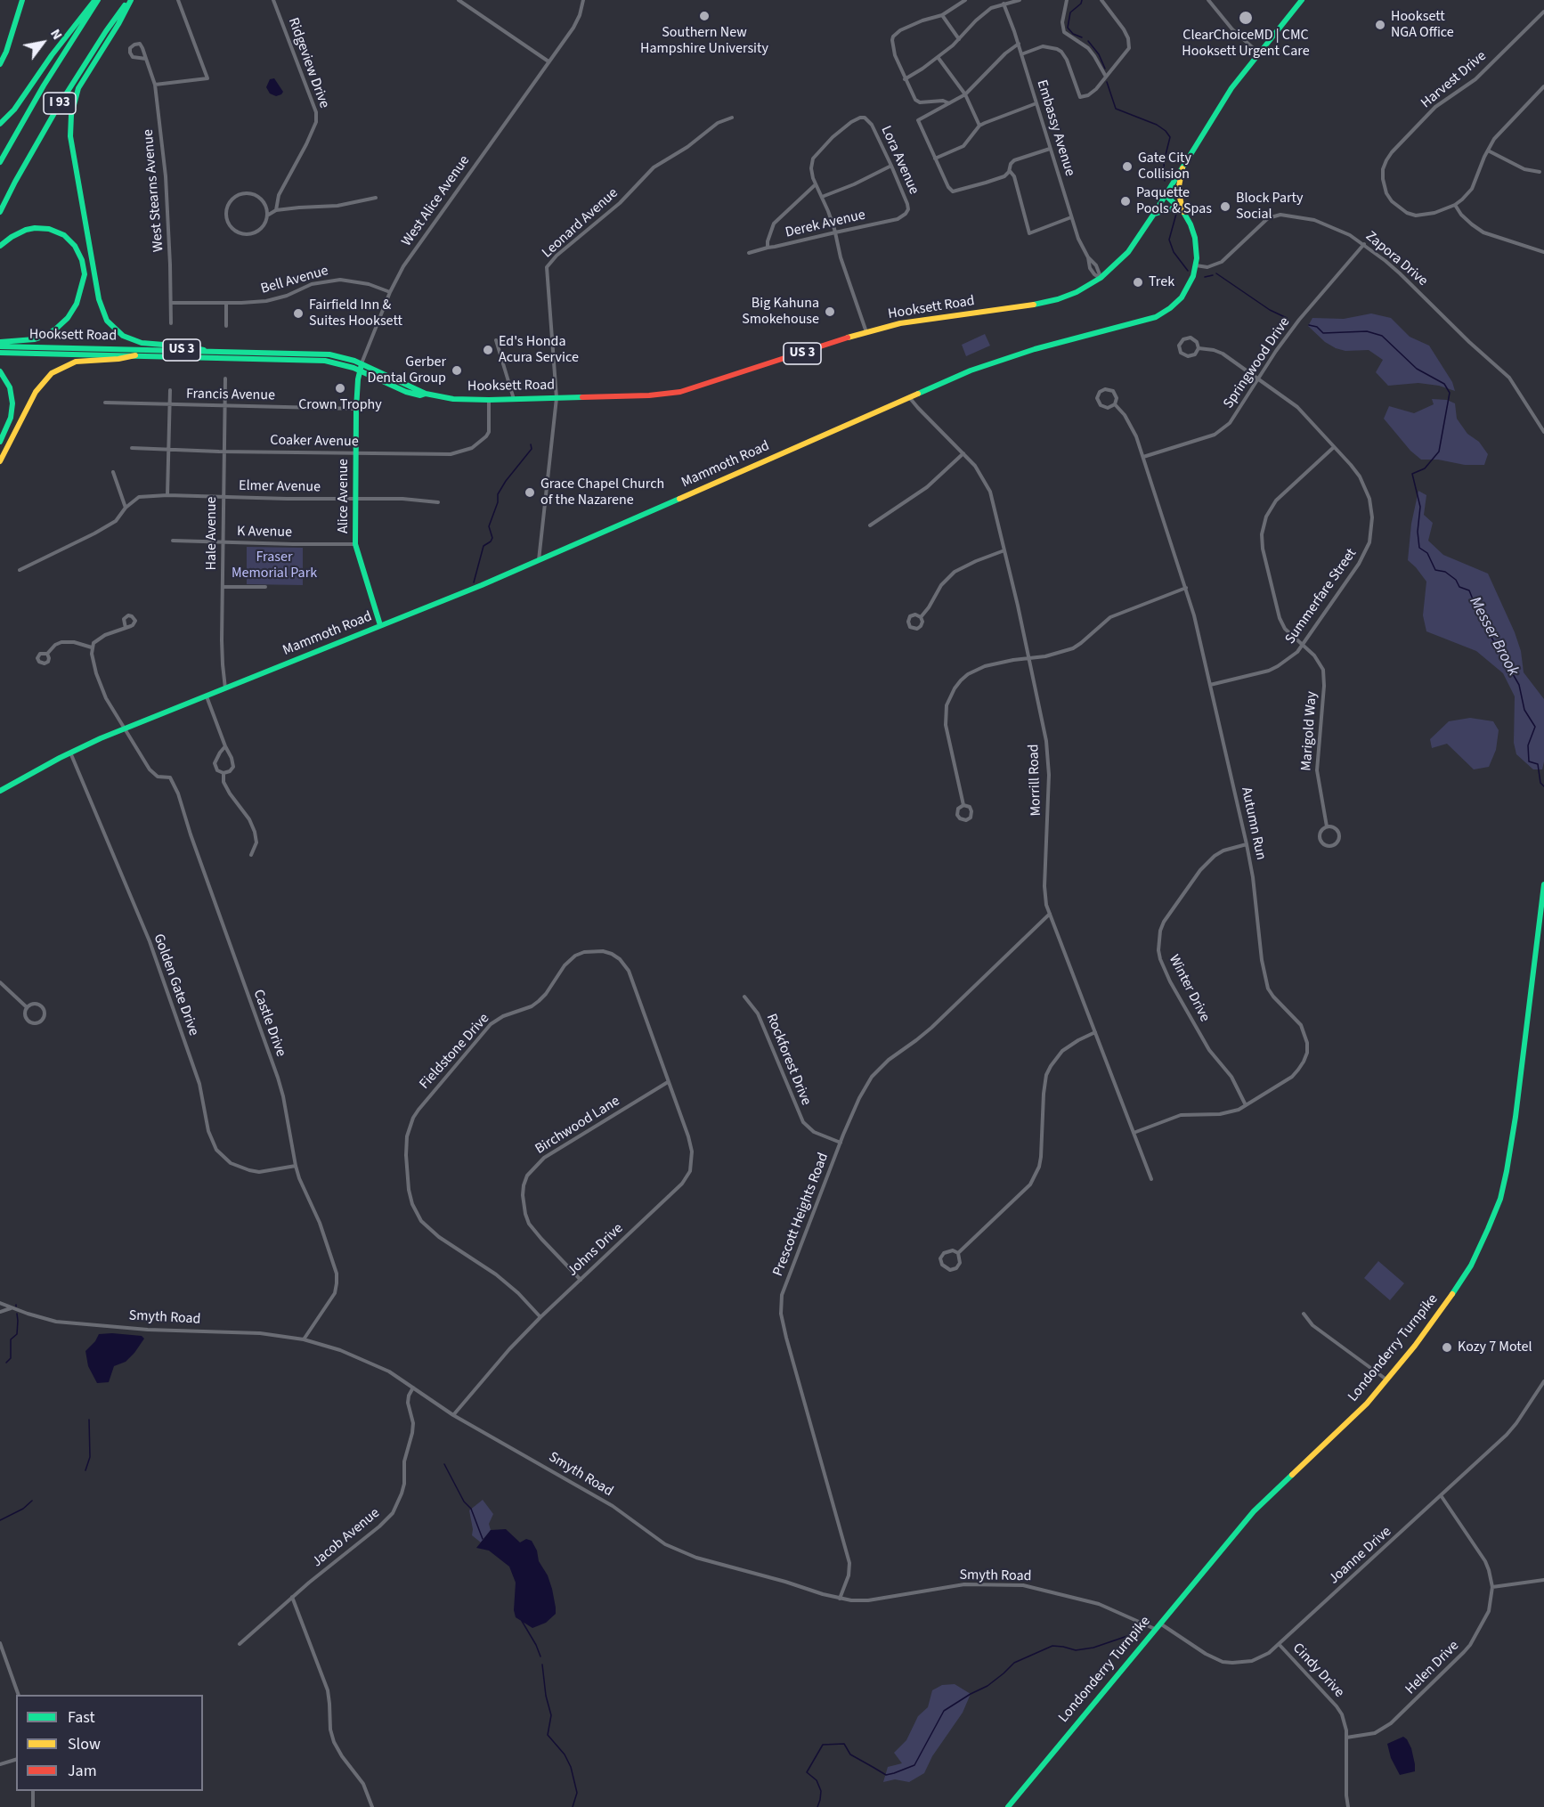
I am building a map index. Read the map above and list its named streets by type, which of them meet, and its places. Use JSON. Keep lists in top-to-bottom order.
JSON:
{
  "streets": {
    "main road": [
      "I 93",
      "Hooksett Road",
      "US 3",
      "Mammoth Road",
      "Alice Avenue",
      "Londonderry Turnpike"
    ],
    "street": [
      "Ridgeview Drive",
      "Harvest Drive",
      "Embassy Avenue",
      "Lora Avenue",
      "West Stearns Avenue",
      "West Alice Avenue",
      "Leonard Avenue",
      "Derek Avenue",
      "Zapora Drive",
      "Bell Avenue",
      "Springwood Drive",
      "Francis Avenue",
      "Coaker Avenue",
      "Elmer Avenue",
      "K Avenue",
      "Hale Avenue",
      "Summerfare Street",
      "Marigold Way",
      "Morrill Road",
      "Autumn Run",
      "Golden Gate Drive",
      "Winter Drive",
      "Castle Drive",
      "Fieldstone Drive",
      "Rockforest Drive",
      "Birchwood Lane",
      "Prescott Heights Road",
      "Johns Drive",
      "Smyth Road",
      "Jacob Avenue",
      "Joanne Drive",
      "Helen Drive",
      "Cindy Drive"
    ]
  },
  "crossings": [
    ["Embassy Avenue", "Hooksett Road"],
    ["Lora Avenue", "Derek Avenue"],
    ["West Stearns Avenue", "Bell Avenue"],
    ["West Alice Avenue", "Bell Avenue"],
    ["West Alice Avenue", "Hooksett Road"],
    ["West Alice Avenue", "Alice Avenue"],
    ["Leonard Avenue", "Hooksett Road"],
    ["Leonard Avenue", "Mammoth Road"],
    ["Zapora Drive", "Springwood Drive"],
    ["Zapora Drive", "Mammoth Road"],
    ["Hooksett Road", "Coaker Avenue"],
    ["Hooksett Road", "Mammoth Road"],
    ["Hooksett Road", "Alice Avenue"],
    ["Springwood Drive", "Summerfare Street"],
    ["Springwood Drive", "Autumn Run"],
    ["Francis Avenue", "Alice Avenue"],
    ["Francis Avenue", "Hale Avenue"],
    ["Coaker Avenue", "Alice Avenue"],
    ["Coaker Avenue", "Hale Avenue"],
    ["Mammoth Road", "Alice Avenue"],
    ["Mammoth Road", "Hale Avenue"],
    ["Mammoth Road", "Morrill Road"],
    ["Mammoth Road", "Golden Gate Drive"],
    ["Mammoth Road", "Castle Drive"],
    ["Elmer Avenue", "Alice Avenue"],
    ["Elmer Avenue", "Hale Avenue"],
    ["Alice Avenue", "K Avenue"],
    ["K Avenue", "Hale Avenue"],
    ["Summerfare Street", "Marigold Way"],
    ["Summerfare Street", "Autumn Run"],
    ["Morrill Road", "Autumn Run"],
    ["Morrill Road", "Prescott Heights Road"],
    ["Autumn Run", "Winter Drive"],
    ["Golden Gate Drive", "Castle Drive"],
    ["Castle Drive", "Smyth Road"],
    ["Fieldstone Drive", "Birchwood Lane"],
    ["Fieldstone Drive", "Johns Drive"],
    ["Rockforest Drive", "Prescott Heights Road"],
    ["Birchwood Lane", "Johns Drive"],
    ["Prescott Heights Road", "Smyth Road"],
    ["Johns Drive", "Smyth Road"],
    ["Smyth Road", "Londonderry Turnpike"],
    ["Smyth Road", "Jacob Avenue"],
    ["Smyth Road", "Joanne Drive"],
    ["Londonderry Turnpike", "Joanne Drive"],
    ["Joanne Drive", "Helen Drive"],
    ["Joanne Drive", "Cindy Drive"],
    ["Helen Drive", "Cindy Drive"]
  ],
  "water": ["Messer Brook"],
  "parks": ["Fraser Memorial Park"],
  "places": [
    "Southern New Hampshire University",
    "ClearChoiceMD | CMC Hooksett Urgent Care",
    "Hooksett NGA Office",
    "Gate City Collision",
    "Paquette Pools & Spas",
    "Block Party Social",
    "Trek",
    "Big Kahuna Smokehouse",
    "Fairfield Inn & Suites Hooksett",
    "Ed's Honda Acura Service",
    "Gerber Dental Group",
    "Crown Trophy",
    "Grace Chapel Church of the Nazarene",
    "Kozy 7 Motel"
  ],
  "legend": ["Fast", "Slow", "Jam"],
  "north": "top right"
}
